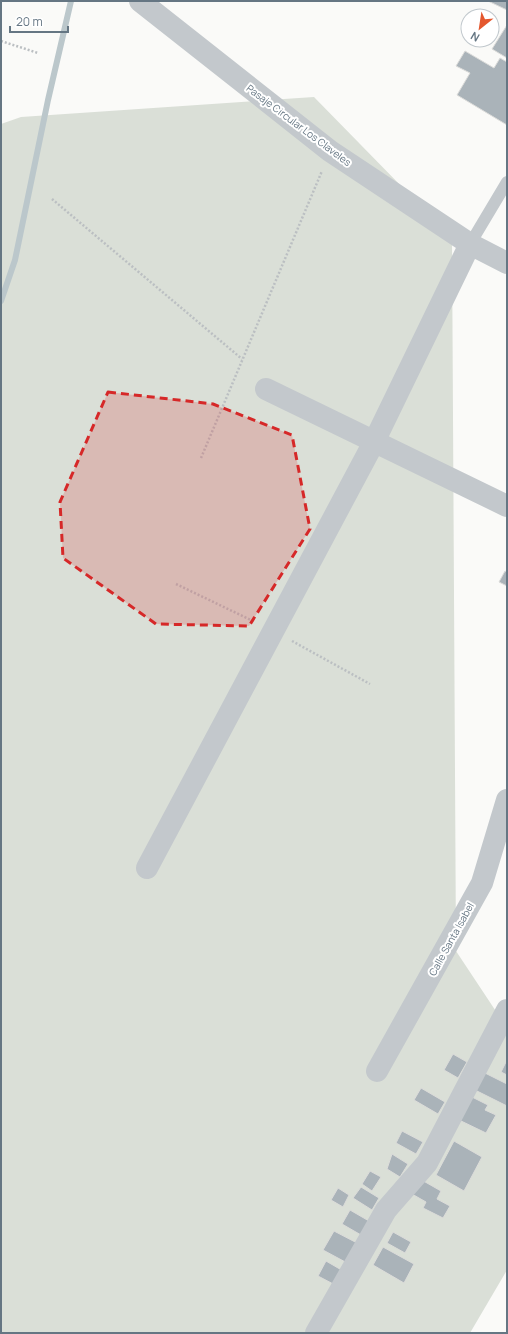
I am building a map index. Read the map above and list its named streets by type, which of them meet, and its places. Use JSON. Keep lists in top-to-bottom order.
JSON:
{
  "streets": {
    "street": ["Pasaje Circular Los Claveles", "Calle Santa Isabel"]
  },
  "scale_bar": "20 m",
  "north": "bottom left"
}
